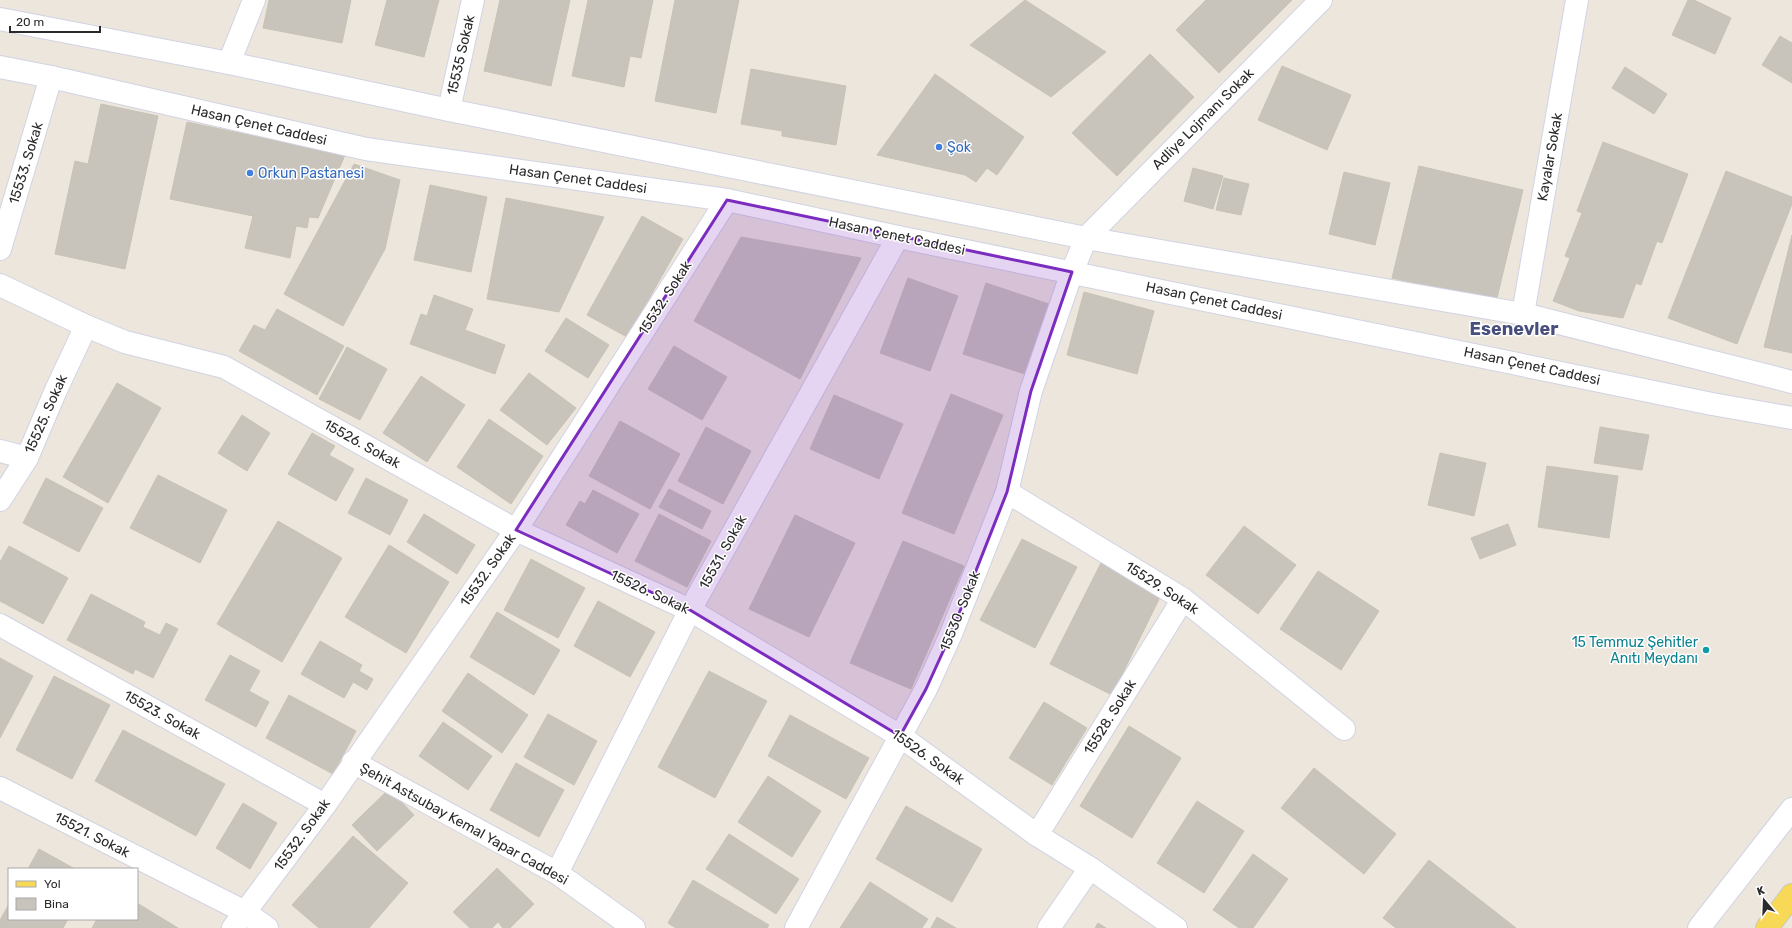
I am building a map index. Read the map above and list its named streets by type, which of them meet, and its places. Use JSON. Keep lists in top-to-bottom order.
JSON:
{
  "streets": {
    "street": [
      "15535 Sokak",
      "Adliye Lojmanı Sokak",
      "Hasan Çenet Caddesi",
      "Kayalar Sokak",
      "15533. Sokak",
      "15532. Sokak",
      "15525. Sokak",
      "15526. Sokak",
      "15531. Sokak",
      "15529. Sokak",
      "15530. Sokak",
      "15523. Sokak",
      "15528. Sokak",
      "Şehit Astsubay Kemal Yapar Caddesi",
      "15521. Sokak"
    ]
  },
  "crossings": [
    ["Adliye Lojmanı Sokak", "15530. Sokak"],
    ["Hasan Çenet Caddesi", "15533. Sokak"],
    ["Hasan Çenet Caddesi", "15532. Sokak"],
    ["Hasan Çenet Caddesi", "15531. Sokak"],
    ["Hasan Çenet Caddesi", "15530. Sokak"],
    ["15532. Sokak", "15526. Sokak"],
    ["15532. Sokak", "15523. Sokak"],
    ["15532. Sokak", "Şehit Astsubay Kemal Yapar Caddesi"],
    ["15532. Sokak", "15521. Sokak"],
    ["15525. Sokak", "15526. Sokak"],
    ["15526. Sokak", "15531. Sokak"],
    ["15526. Sokak", "15530. Sokak"],
    ["15526. Sokak", "15528. Sokak"],
    ["15531. Sokak", "Şehit Astsubay Kemal Yapar Caddesi"],
    ["15529. Sokak", "15530. Sokak"],
    ["15529. Sokak", "15528. Sokak"]
  ],
  "districts": ["Esenevler"],
  "places": ["Şok", "Orkun Pastanesi", "15 Temmuz Şehitler Anıtı Meydanı"],
  "legend": ["Yol", "Bina"],
  "scale_bar": "20 m",
  "north": "top"
}
